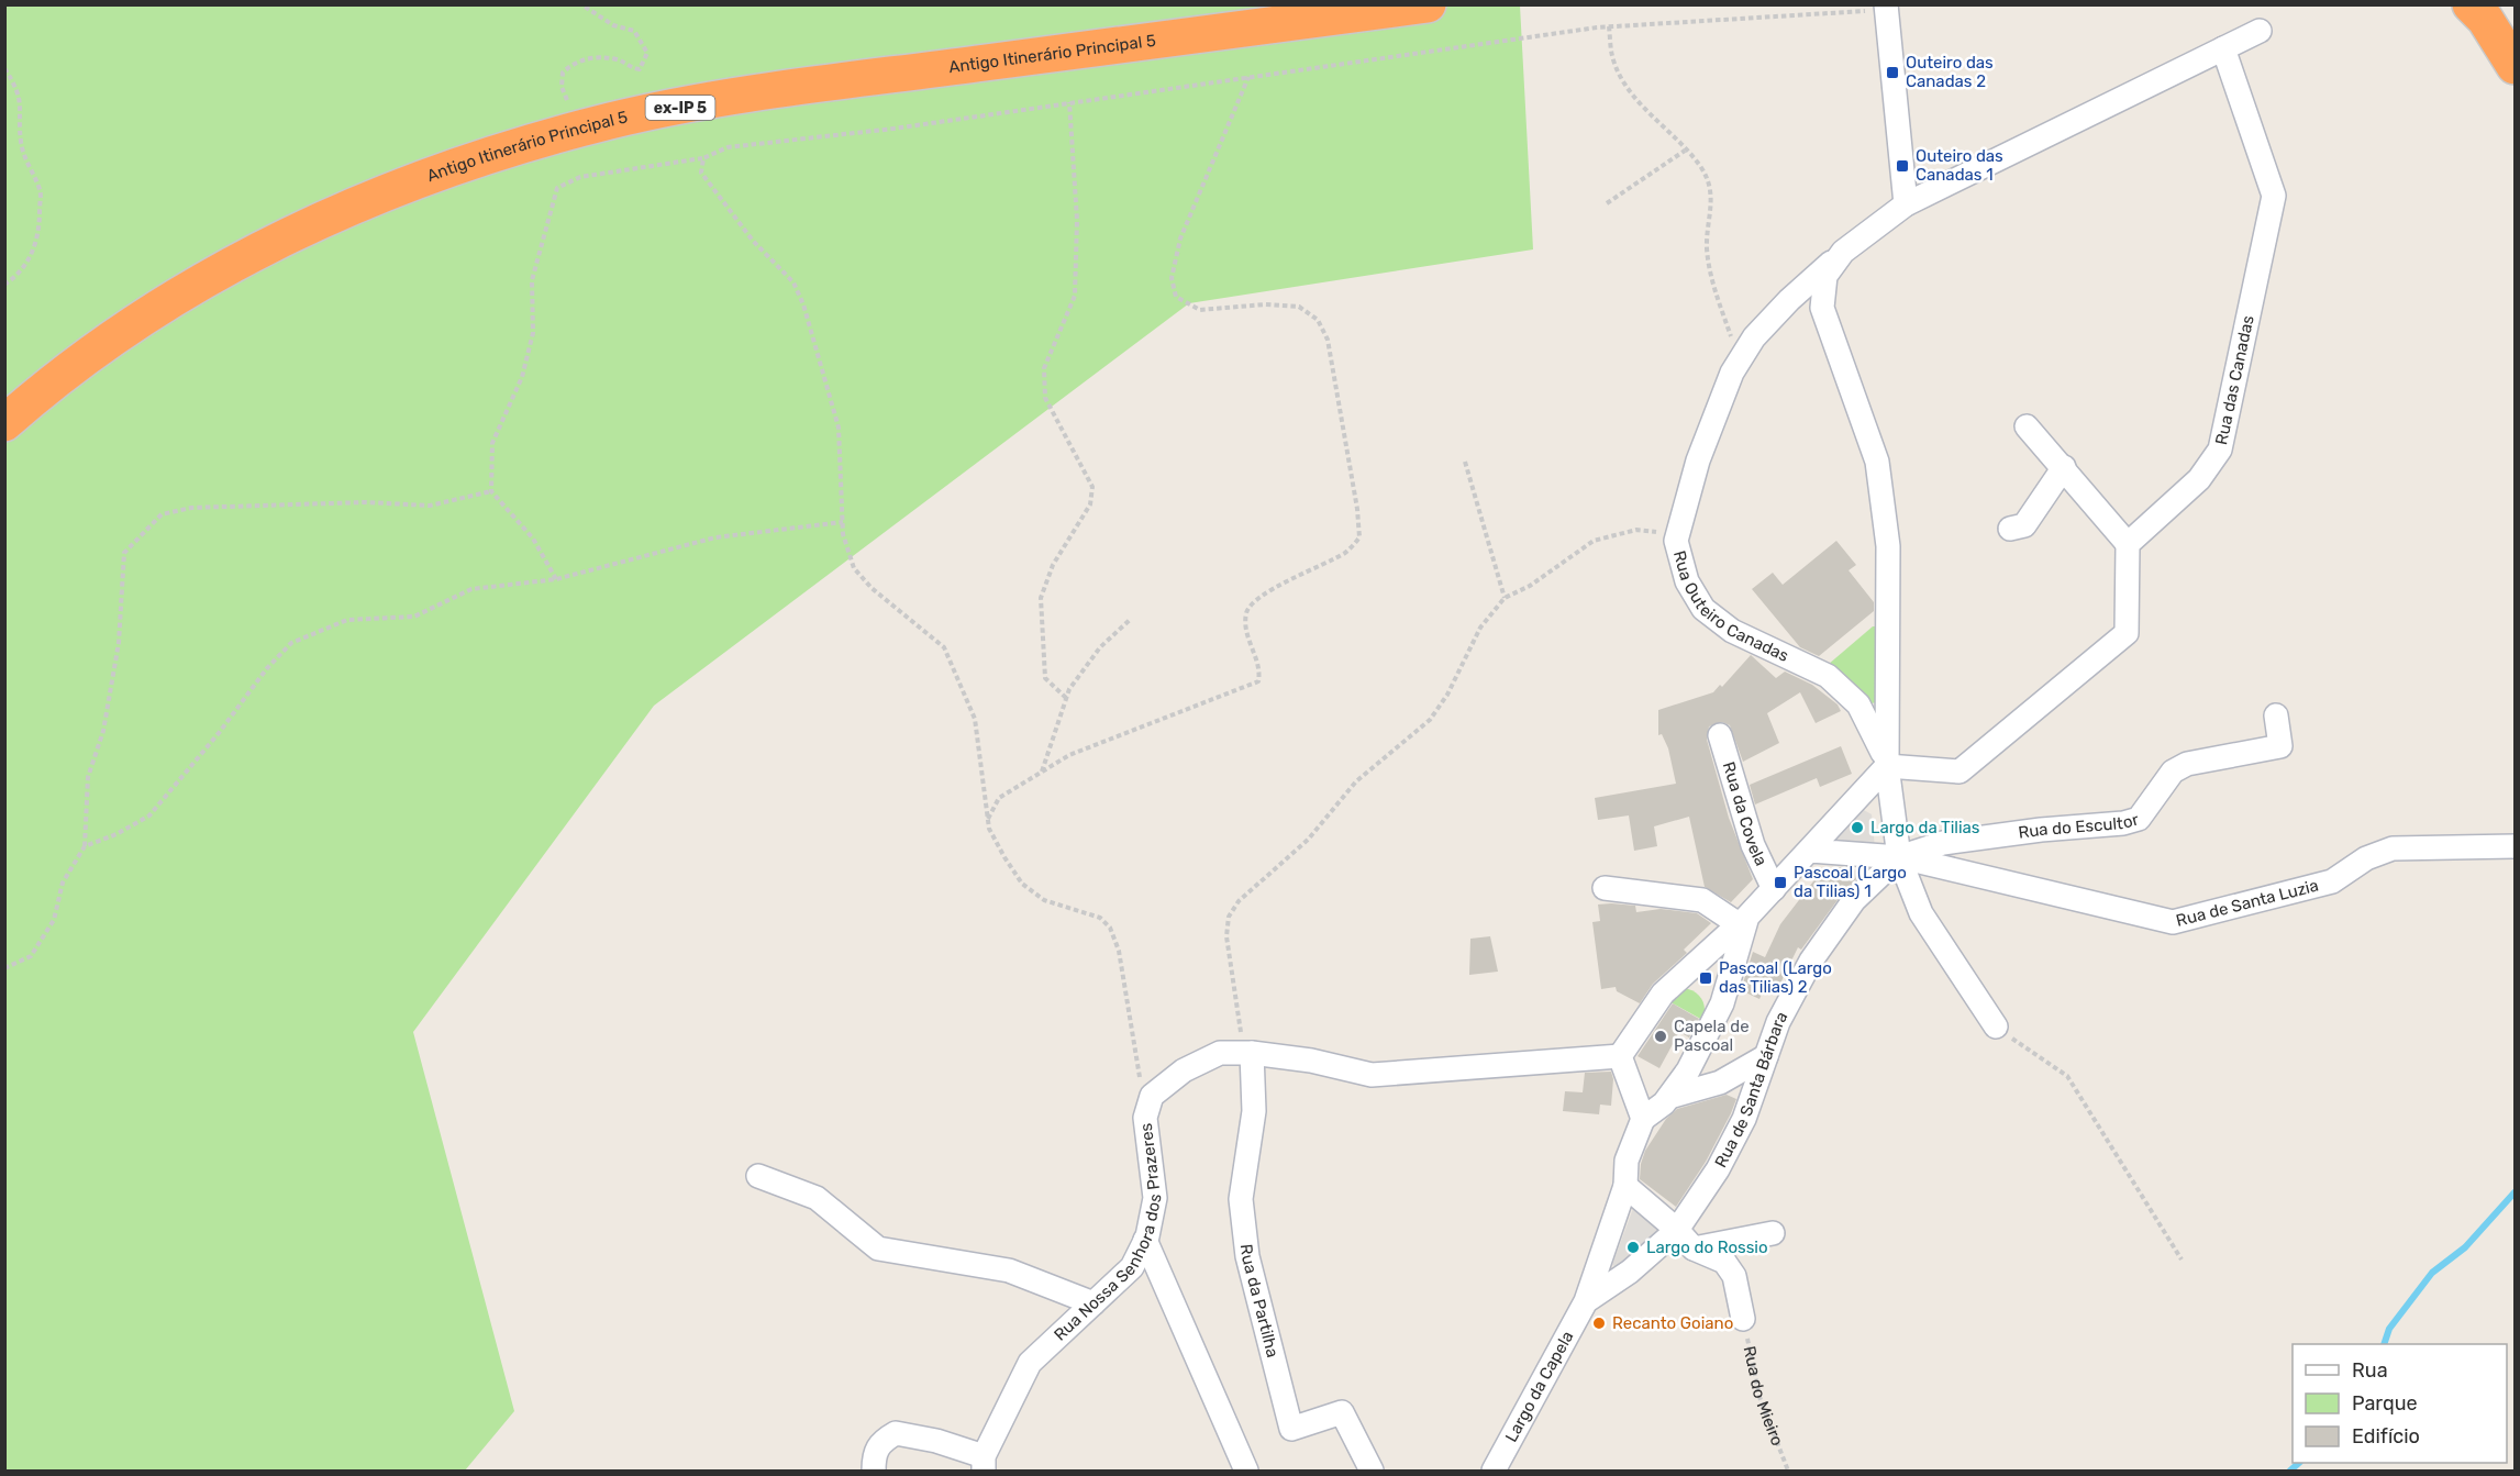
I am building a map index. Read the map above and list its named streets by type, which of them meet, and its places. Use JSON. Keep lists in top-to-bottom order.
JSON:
{
  "streets": {
    "highway": ["Antigo Itinerário Principal 5", "ex-IP 5"],
    "street": [
      "Rua das Canadas",
      "Rua Outeiro Canadas",
      "Rua da Covela",
      "Rua do Escultor",
      "Rua de Santa Luzia",
      "Rua de Santa Bárbara",
      "Rua Nossa Senhora dos Prazeres",
      "Rua da Partilha",
      "Largo da Capela"
    ],
    "path": ["Rua do Mieiro"]
  },
  "crossings": [
    ["Rua do Escultor", "Rua de Santa Luzia"],
    ["Rua do Escultor", "Rua de Santa Bárbara"],
    ["Rua de Santa Luzia", "Rua de Santa Bárbara"],
    ["Rua Nossa Senhora dos Prazeres", "Rua da Partilha"]
  ],
  "places": {
    "transit": [
      "Outeiro das Canadas 2",
      "Outeiro das Canadas 1",
      "Pascoal (Largo da Tilias) 1",
      "Pascoal (Largo das Tilias) 2"
    ],
    "other": [
      "Largo da Tilias",
      "Capela de Pascoal",
      "Largo do Rossio",
      "Recanto Goiano"
    ]
  },
  "legend": ["Rua", "Parque", "Edifício"]
}
